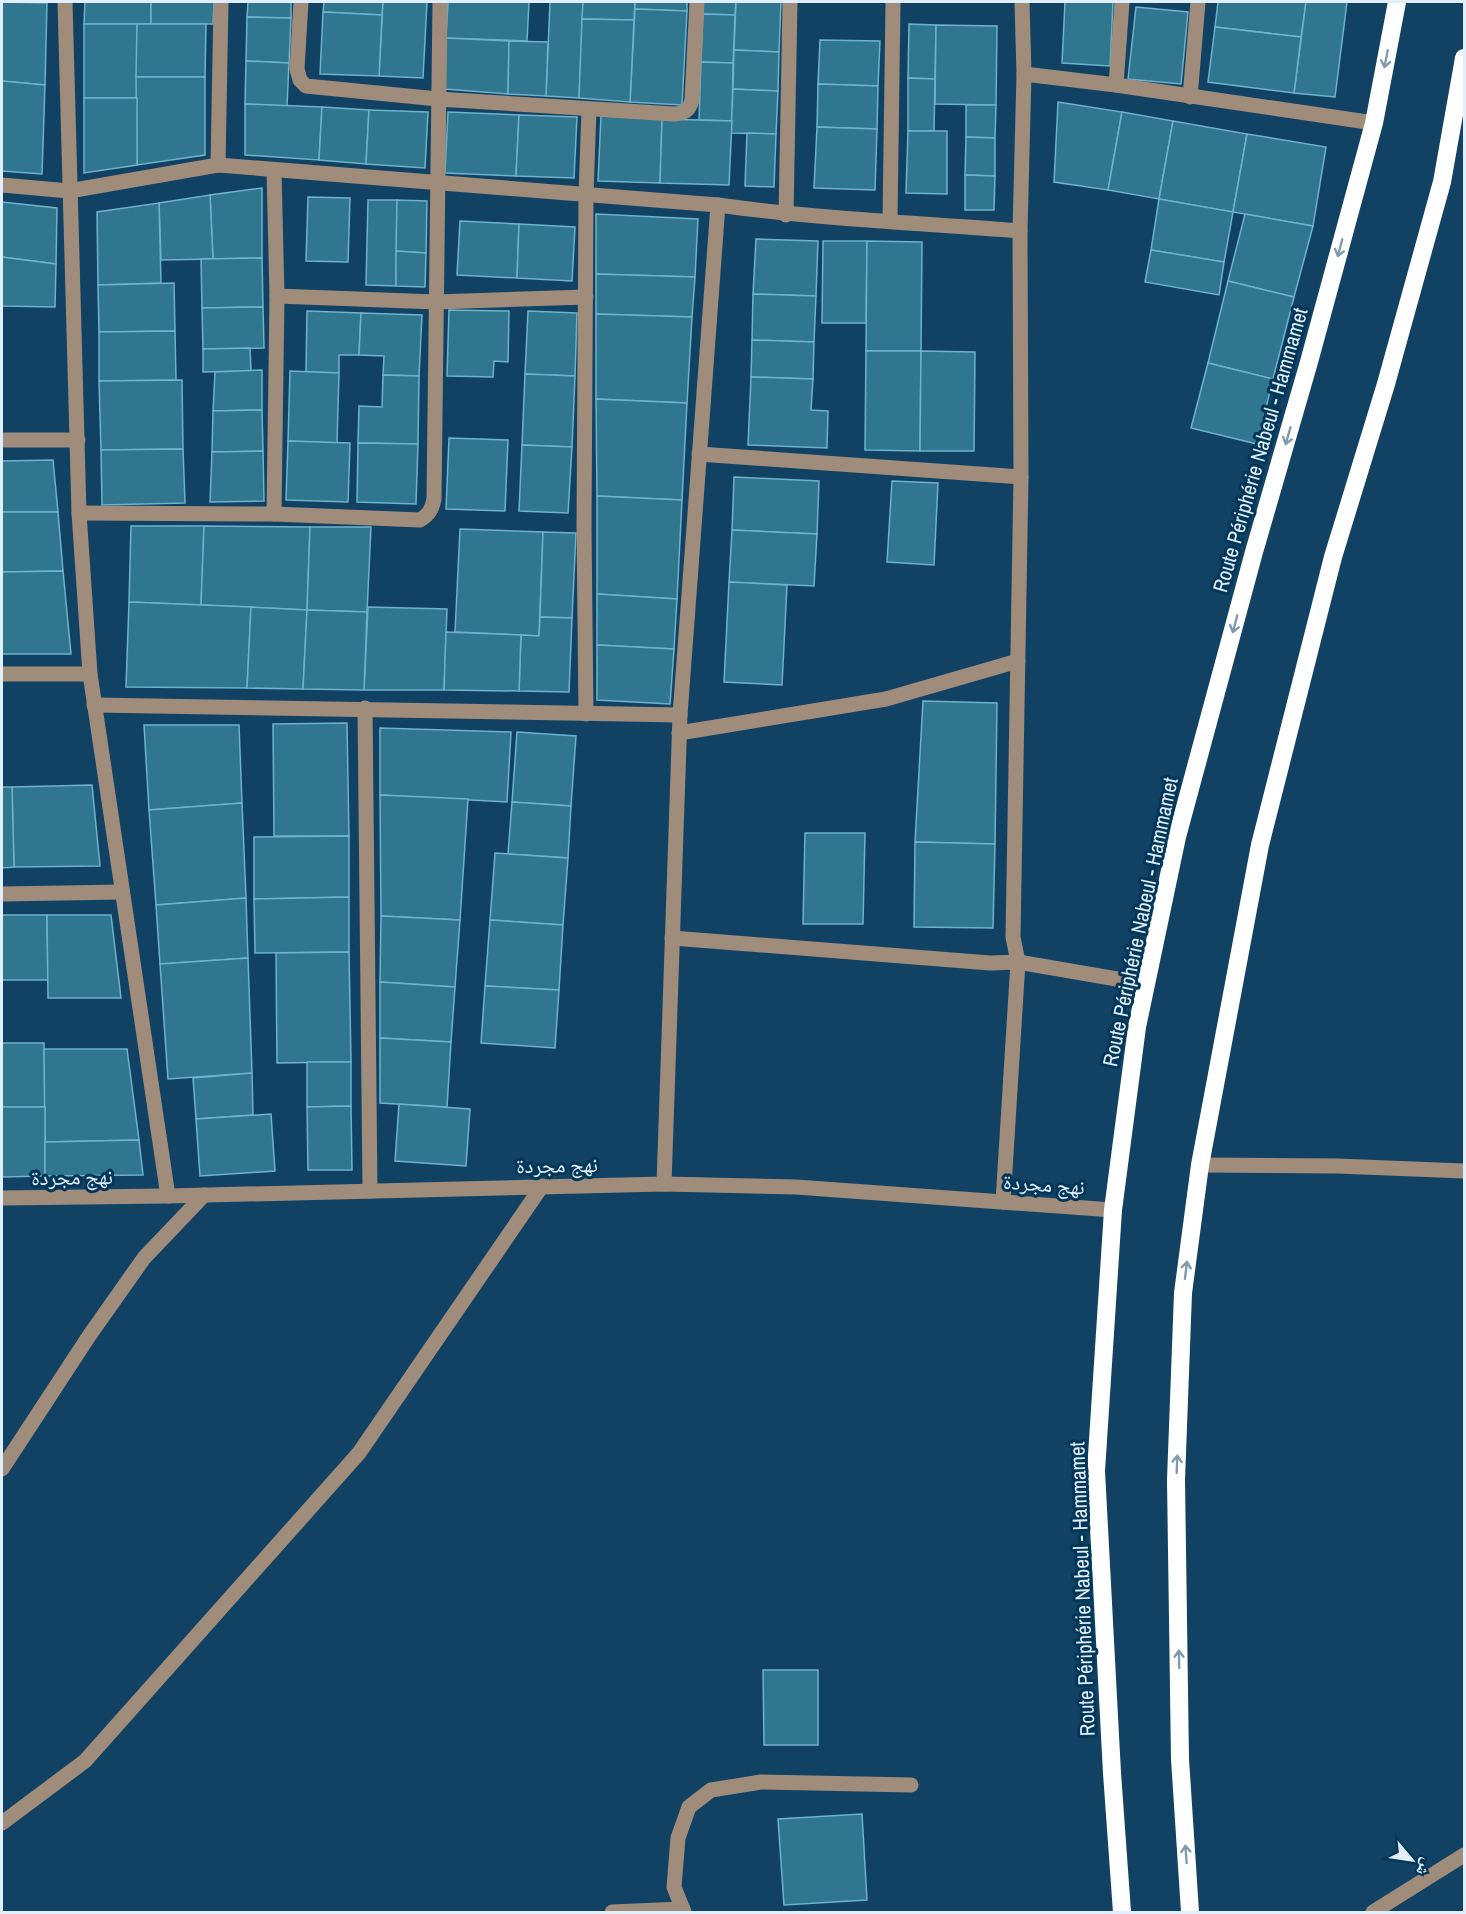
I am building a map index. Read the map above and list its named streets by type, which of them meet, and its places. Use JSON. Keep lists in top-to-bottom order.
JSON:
{
  "streets": {
    "highway": ["Route Périphérie Nabeul - Hammamet"],
    "street": ["نهج مجردة"]
  },
  "crossings": [
    ["Route Périphérie Nabeul - Hammamet", "نهج مجردة"]
  ],
  "north": "bottom right"
}
